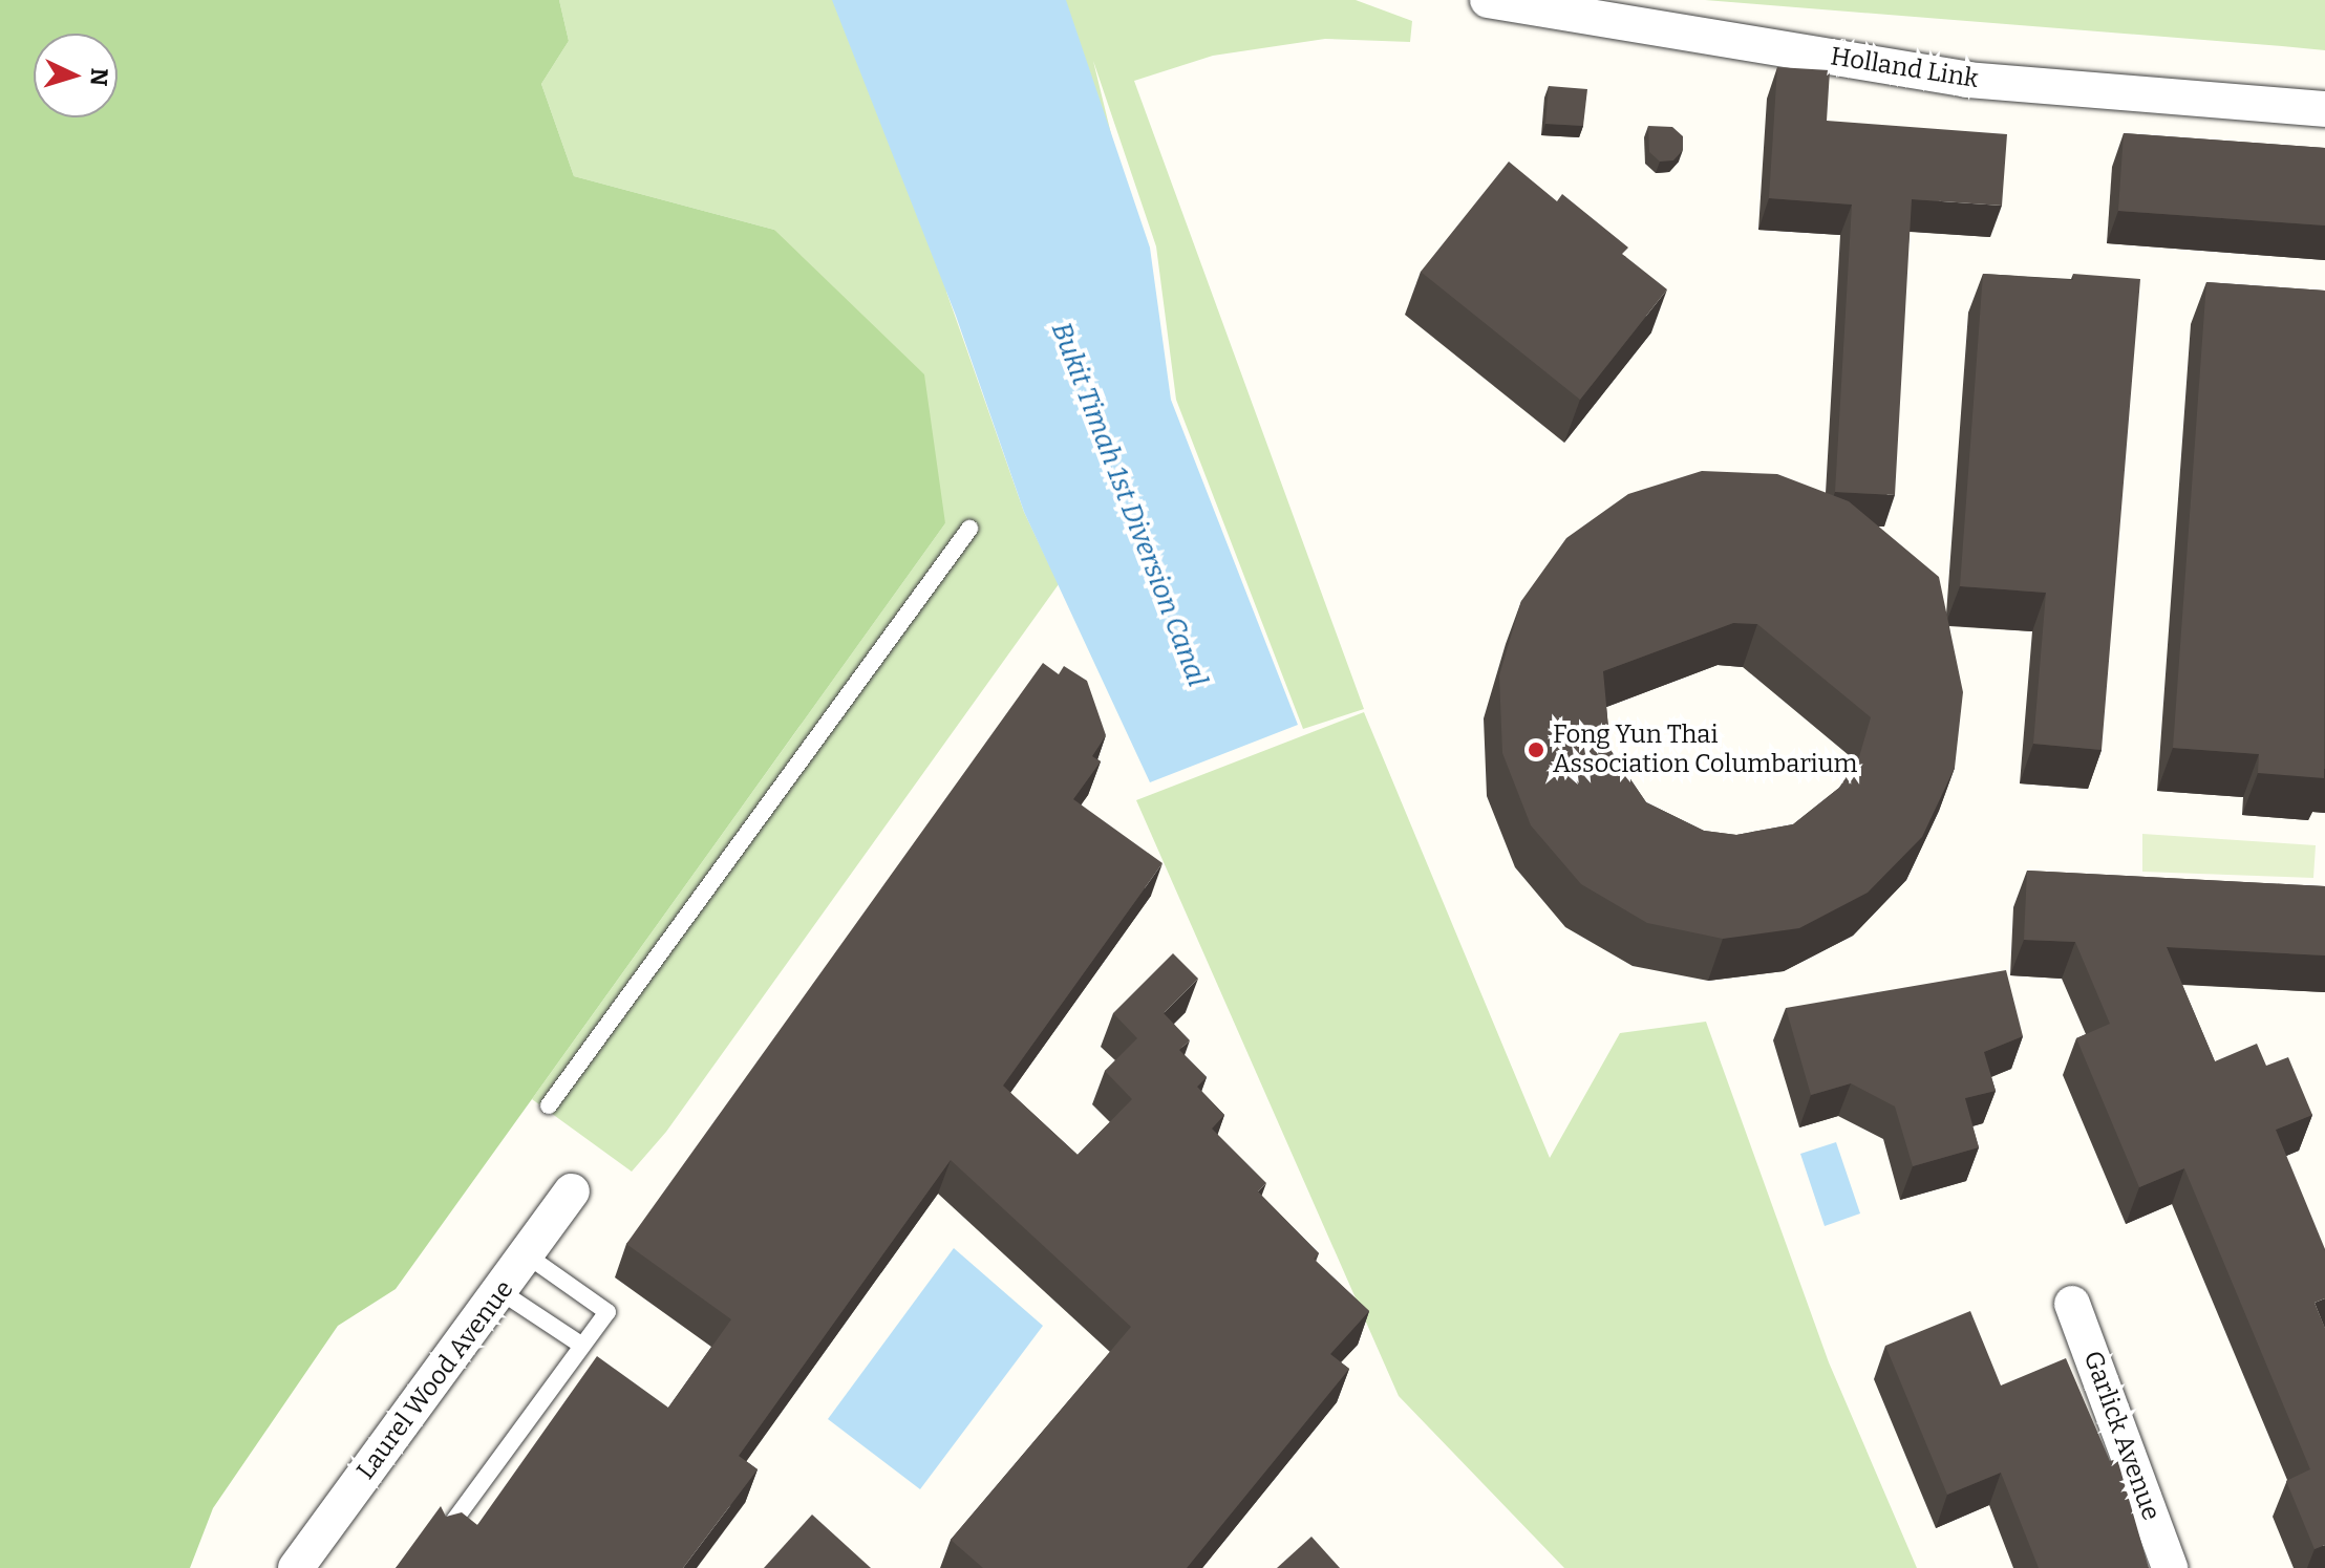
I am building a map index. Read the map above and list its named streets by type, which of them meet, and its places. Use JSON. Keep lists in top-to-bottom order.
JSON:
{
  "streets": {
    "street": ["Holland Link", "Laurel Wood Avenue", "Garlick Avenue"]
  },
  "water": ["Bukit Timah 1st Diversion Canal"],
  "places": ["Fong Yun Thai Association Columbarium"],
  "north": "right"
}
